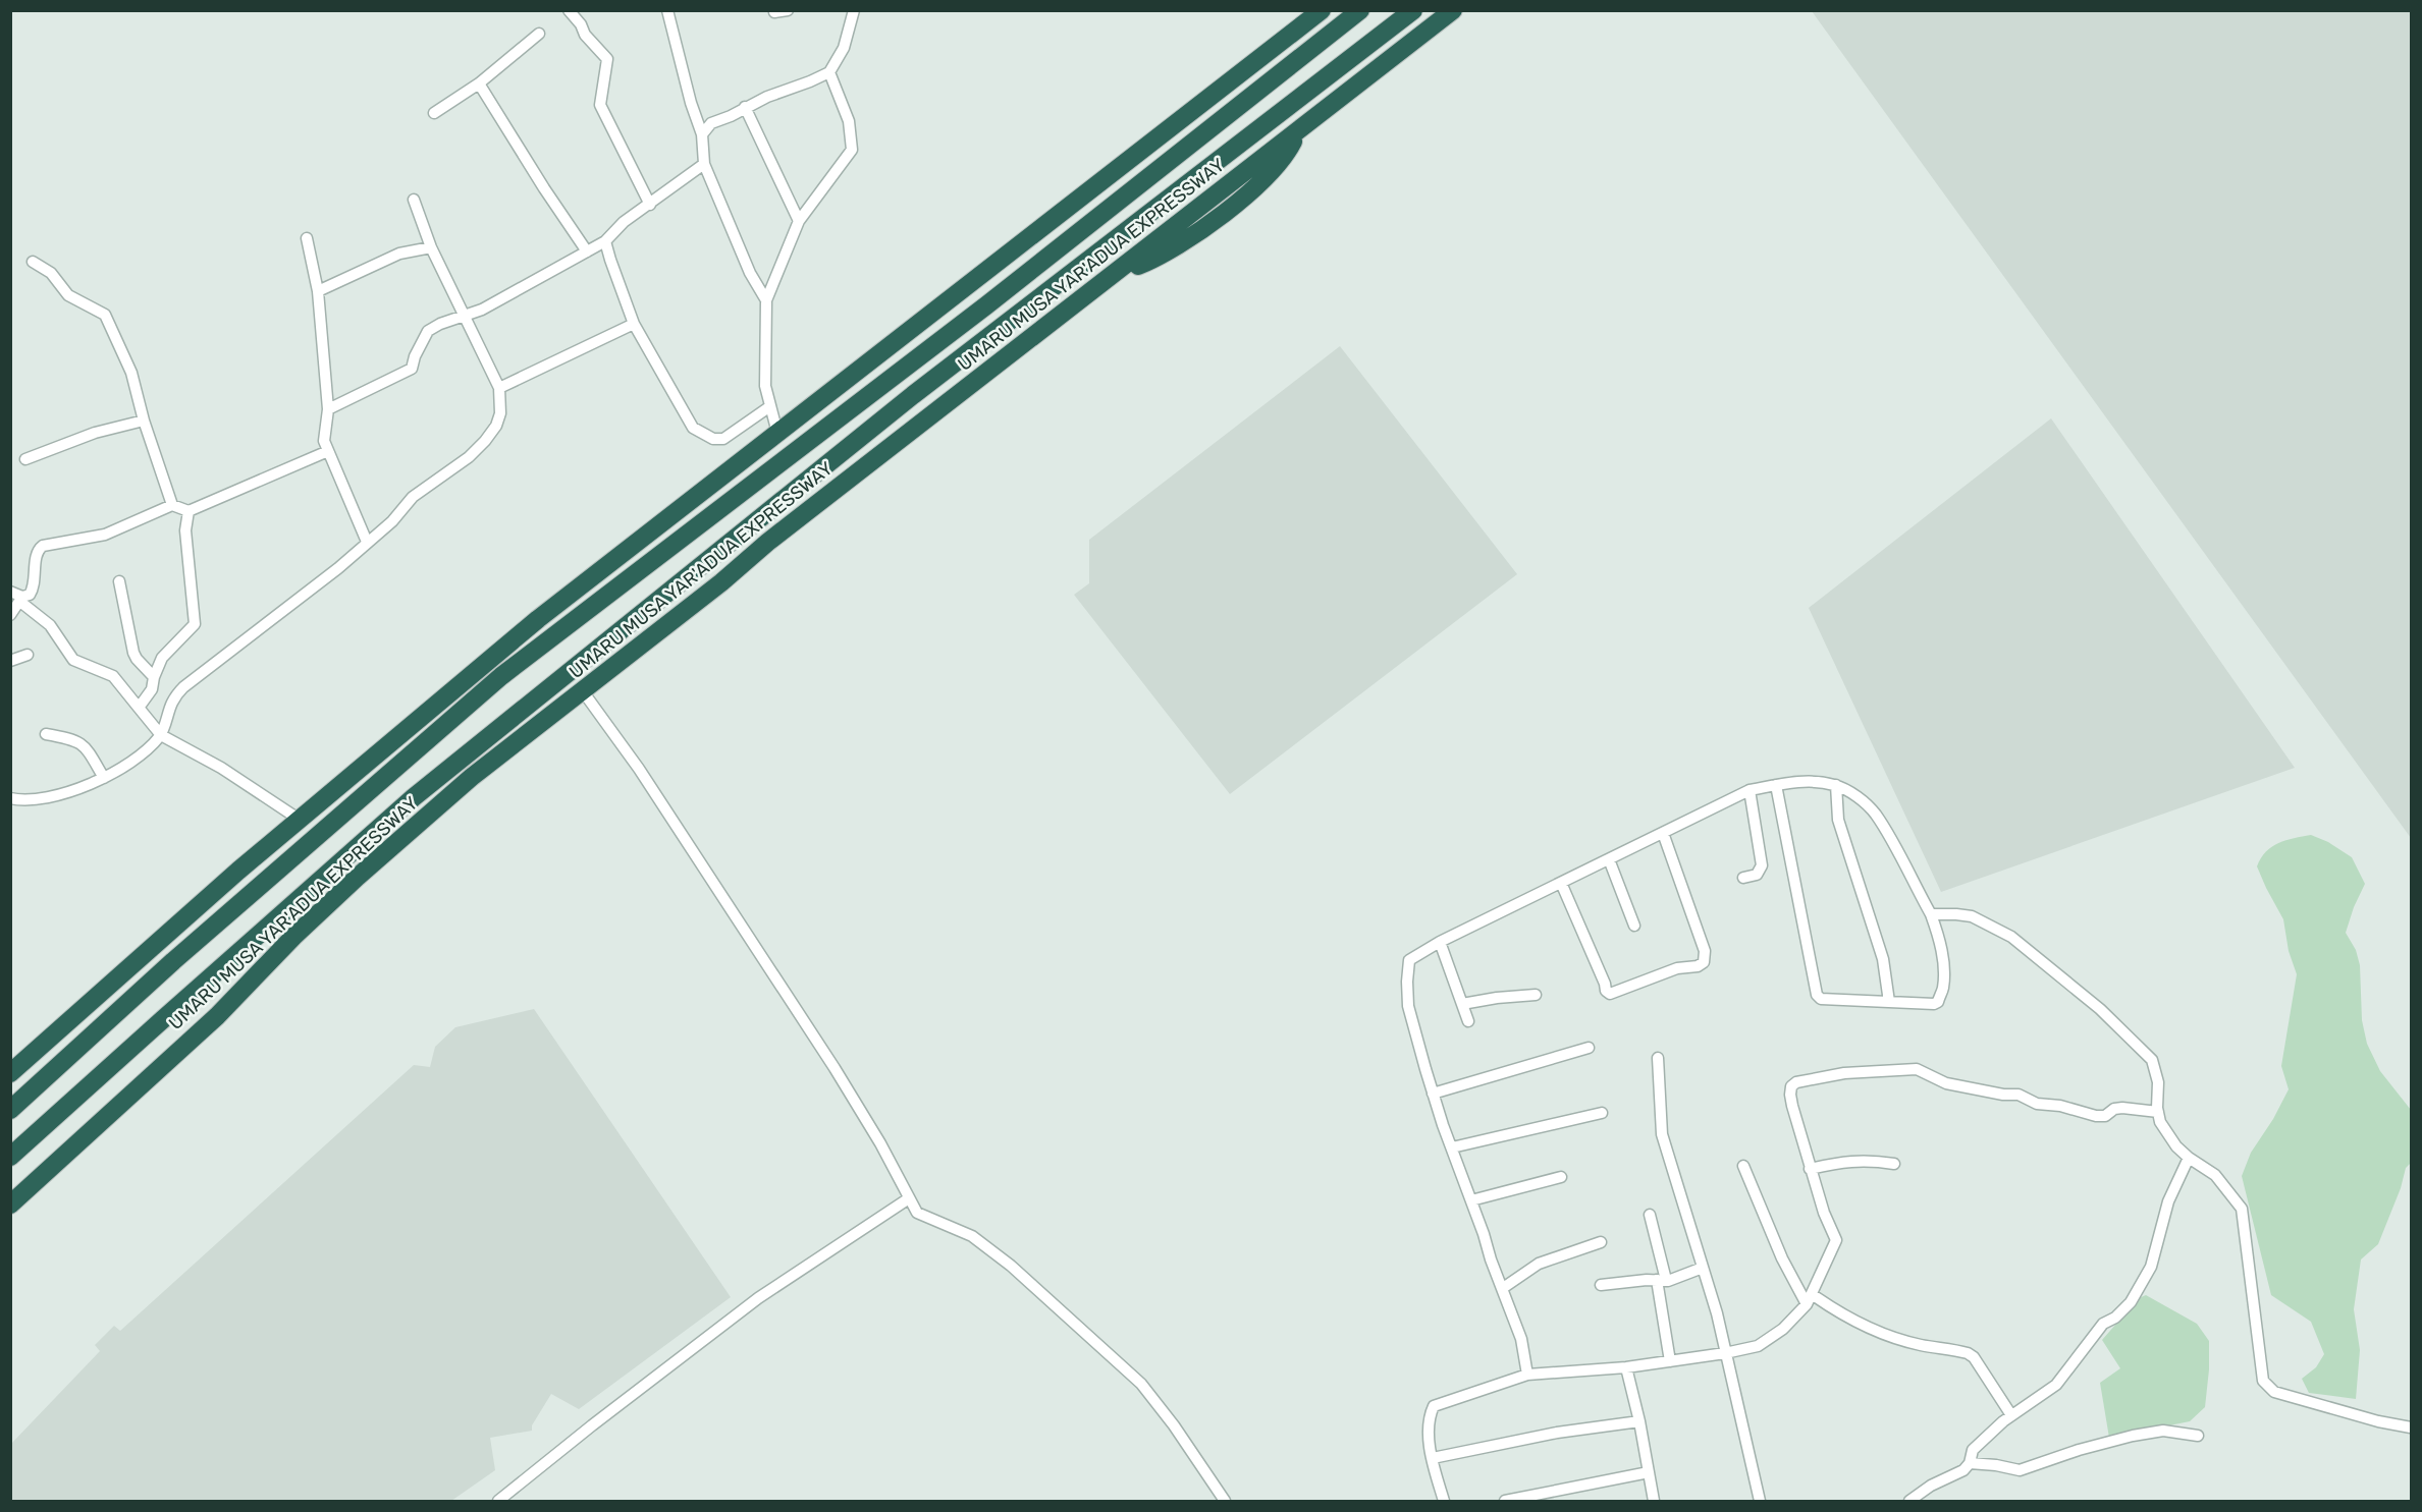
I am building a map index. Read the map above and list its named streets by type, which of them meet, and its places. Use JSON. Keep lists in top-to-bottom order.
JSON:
{
  "streets": {
    "highway": ["UMARU MUSA YAR'ADUA EXPRESSWAY"]
  }
}
